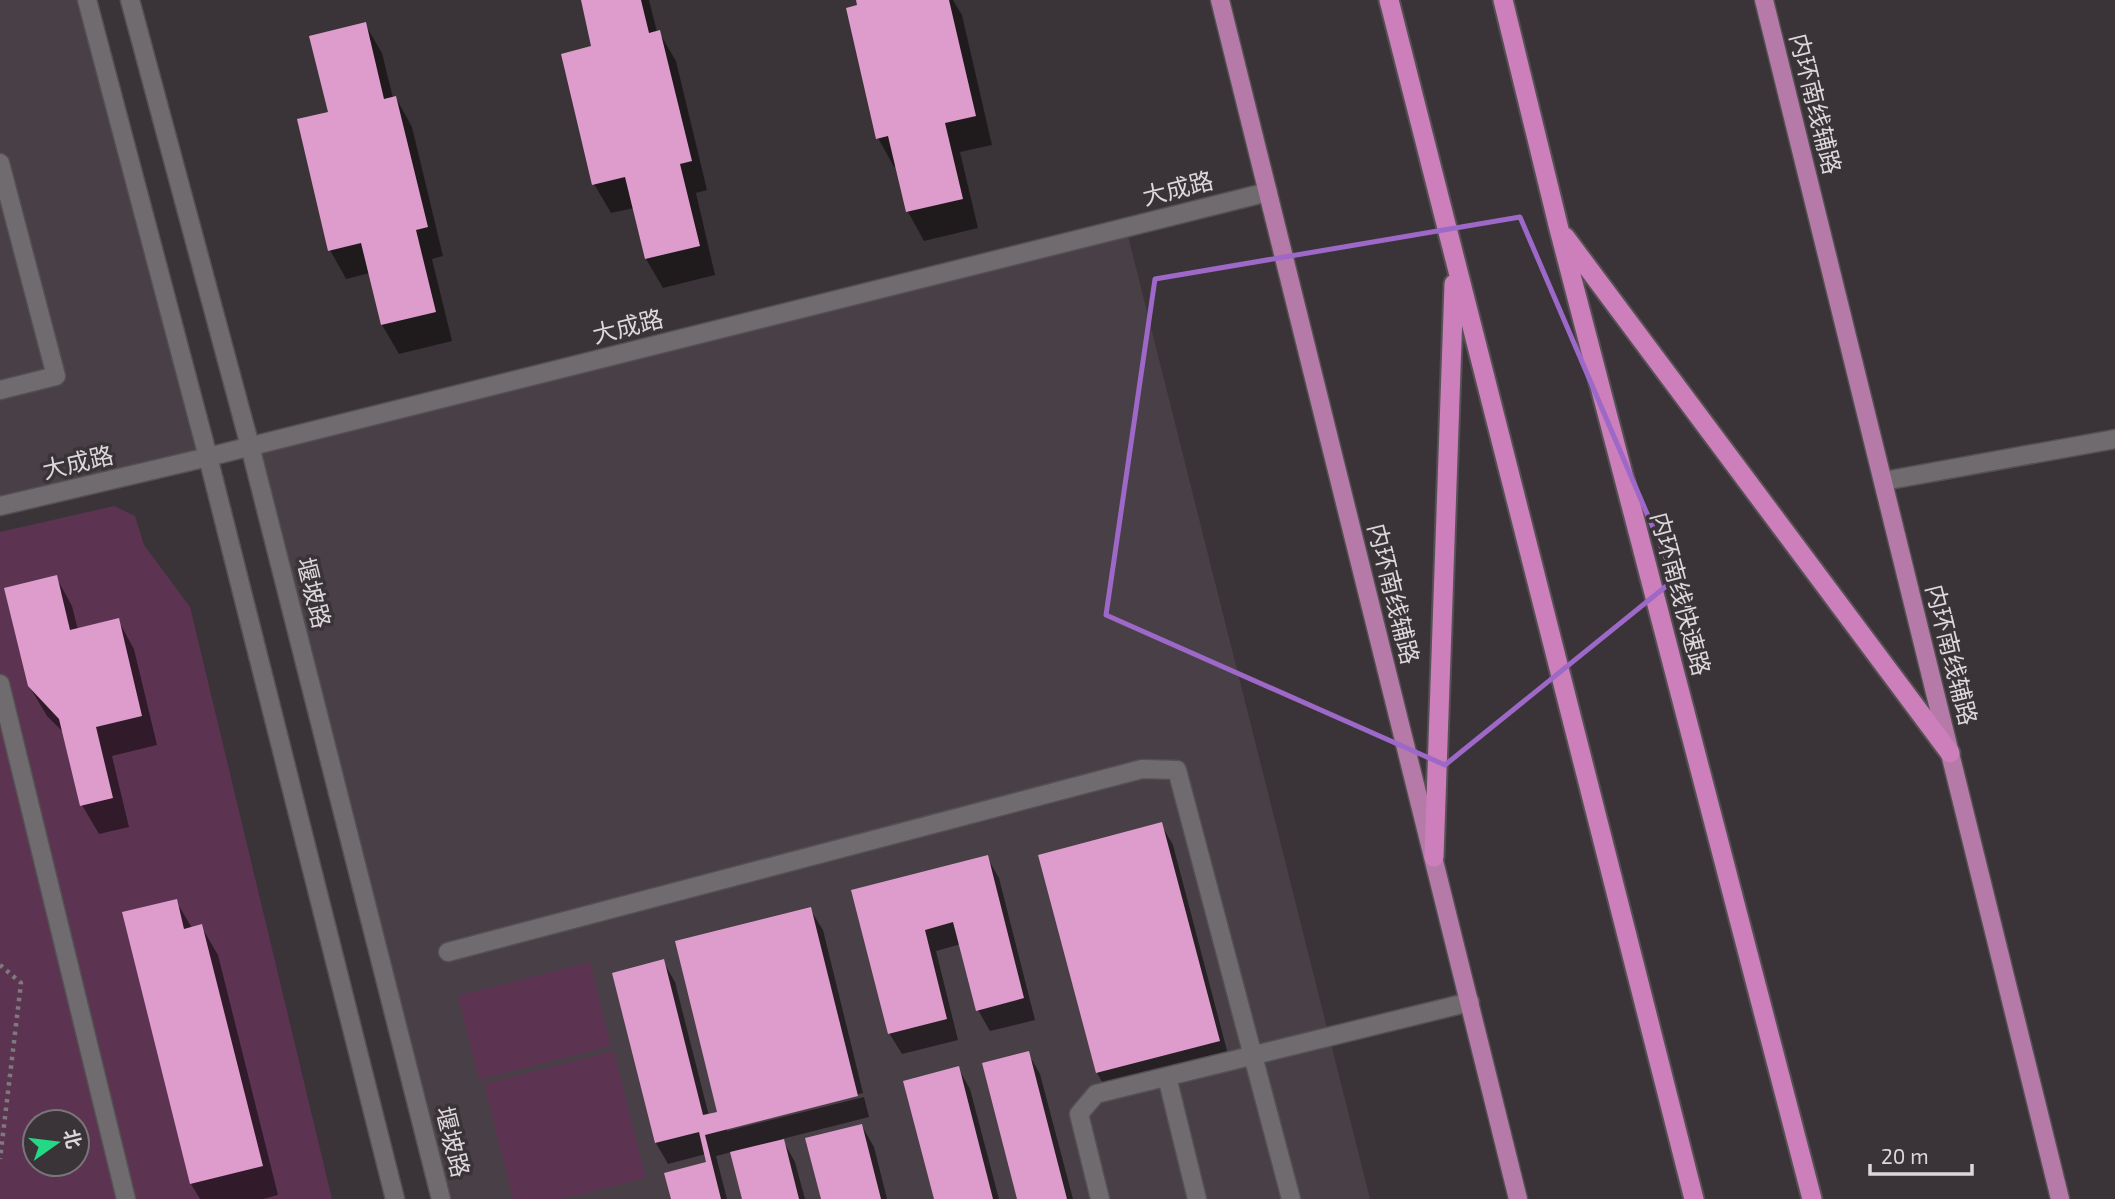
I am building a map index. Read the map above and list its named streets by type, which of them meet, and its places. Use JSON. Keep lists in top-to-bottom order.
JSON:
{
  "streets": {
    "highway": ["内环南线快速路"],
    "main road": ["内环南线辅路"],
    "street": ["大成路", "堰坡路"]
  },
  "crossings": [
    ["内环南线辅路", "大成路"],
    ["大成路", "堰坡路"]
  ],
  "scale_bar": "20 m",
  "north": "right"
}
